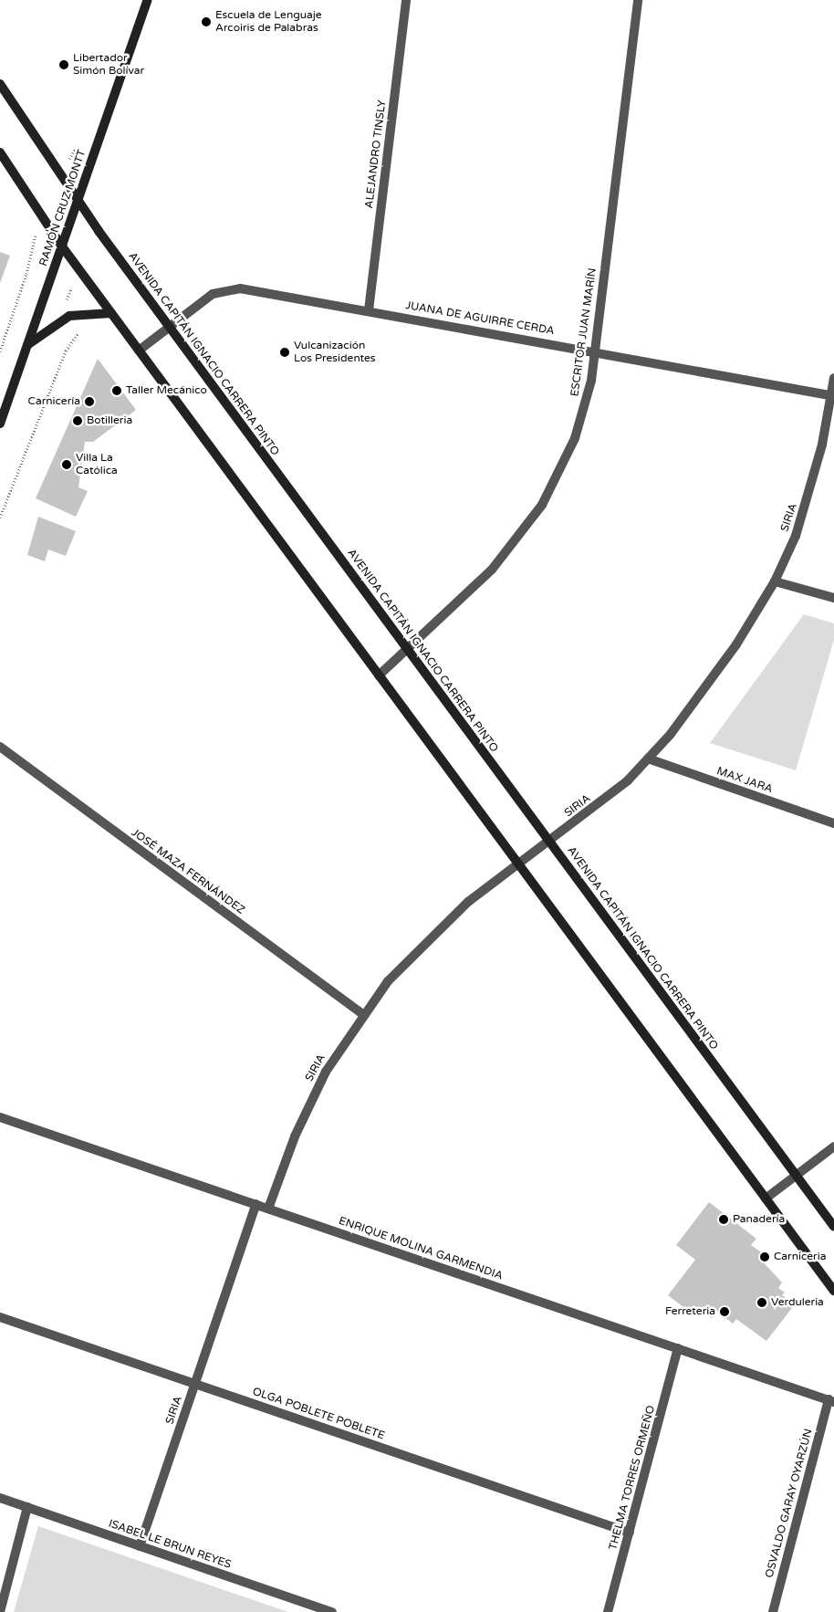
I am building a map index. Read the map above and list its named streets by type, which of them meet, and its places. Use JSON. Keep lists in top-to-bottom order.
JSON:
{
  "streets": {
    "street": [
      "ALEJANDRO TINSLY",
      "RAMÓN CRUZ MONTT",
      "JUANA DE AGUIRRE CERDA",
      "ESCRITOR JUAN MARÍN",
      "AVENIDA CAPITÁN IGNACIO CARRERA PINTO",
      "SIRIA",
      "MAX JARA",
      "JOSÉ MAZA FERNÁNDEZ",
      "ENRIQUE MOLINA GARMENDIA",
      "OLGA POBLETE POBLETE",
      "THELMA TORRES ORMEÑO",
      "OSVALDO GARAY OYARZÚN",
      "ISABEL LE BRUN REYES"
    ]
  },
  "crossings": [
    ["ALEJANDRO TINSLY", "JUANA DE AGUIRRE CERDA"],
    ["RAMÓN CRUZ MONTT", "AVENIDA CAPITÁN IGNACIO CARRERA PINTO"],
    ["JUANA DE AGUIRRE CERDA", "ESCRITOR JUAN MARÍN"],
    ["JUANA DE AGUIRRE CERDA", "AVENIDA CAPITÁN IGNACIO CARRERA PINTO"],
    ["JUANA DE AGUIRRE CERDA", "SIRIA"],
    ["ESCRITOR JUAN MARÍN", "AVENIDA CAPITÁN IGNACIO CARRERA PINTO"],
    ["AVENIDA CAPITÁN IGNACIO CARRERA PINTO", "SIRIA"],
    ["SIRIA", "MAX JARA"],
    ["SIRIA", "JOSÉ MAZA FERNÁNDEZ"],
    ["SIRIA", "ENRIQUE MOLINA GARMENDIA"],
    ["SIRIA", "OLGA POBLETE POBLETE"],
    ["SIRIA", "ISABEL LE BRUN REYES"],
    ["ENRIQUE MOLINA GARMENDIA", "THELMA TORRES ORMEÑO"],
    ["ENRIQUE MOLINA GARMENDIA", "OSVALDO GARAY OYARZÚN"],
    ["OLGA POBLETE POBLETE", "THELMA TORRES ORMEÑO"]
  ],
  "places": [
    "Escuela de Lenguaje Arcoiris de Palabras",
    "Libertador Simón Bolívar",
    "Vulcanización Los Presidentes",
    "Taller Mecánico",
    "Carnicería",
    "Botilleria",
    "Villa La Católica",
    "Panadería",
    "Carniceria",
    "Verduleria",
    "Ferreteria"
  ]
}
